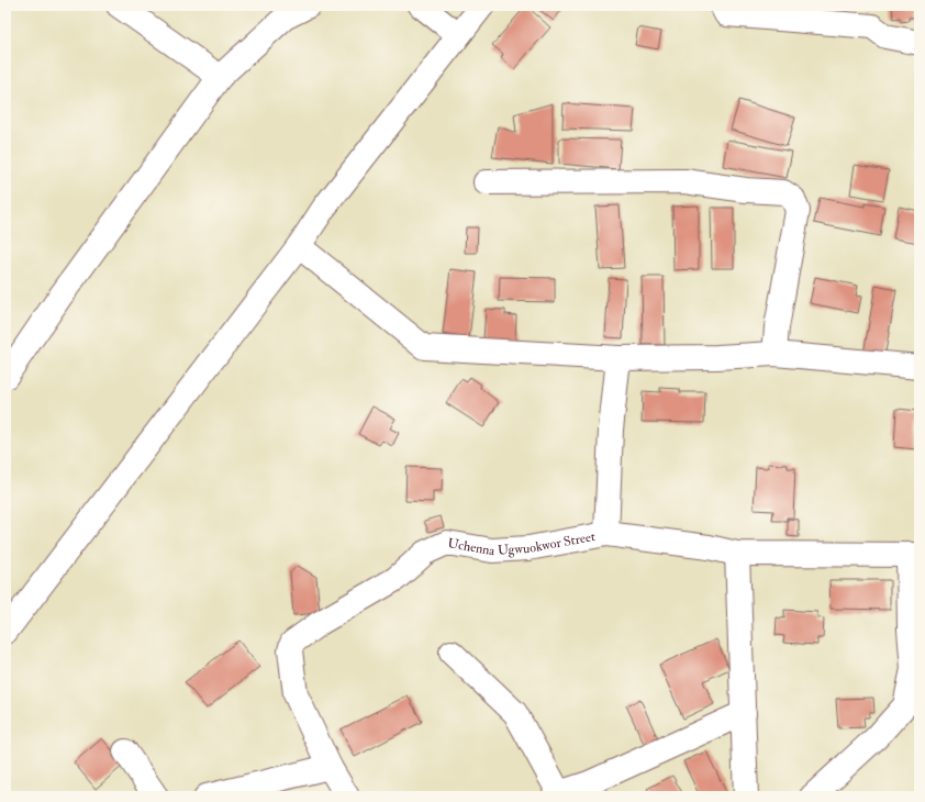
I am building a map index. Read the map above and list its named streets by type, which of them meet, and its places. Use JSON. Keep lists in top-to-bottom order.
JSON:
{
  "streets": {
    "street": ["Uchenna Ugwuokwor Street"]
  }
}
